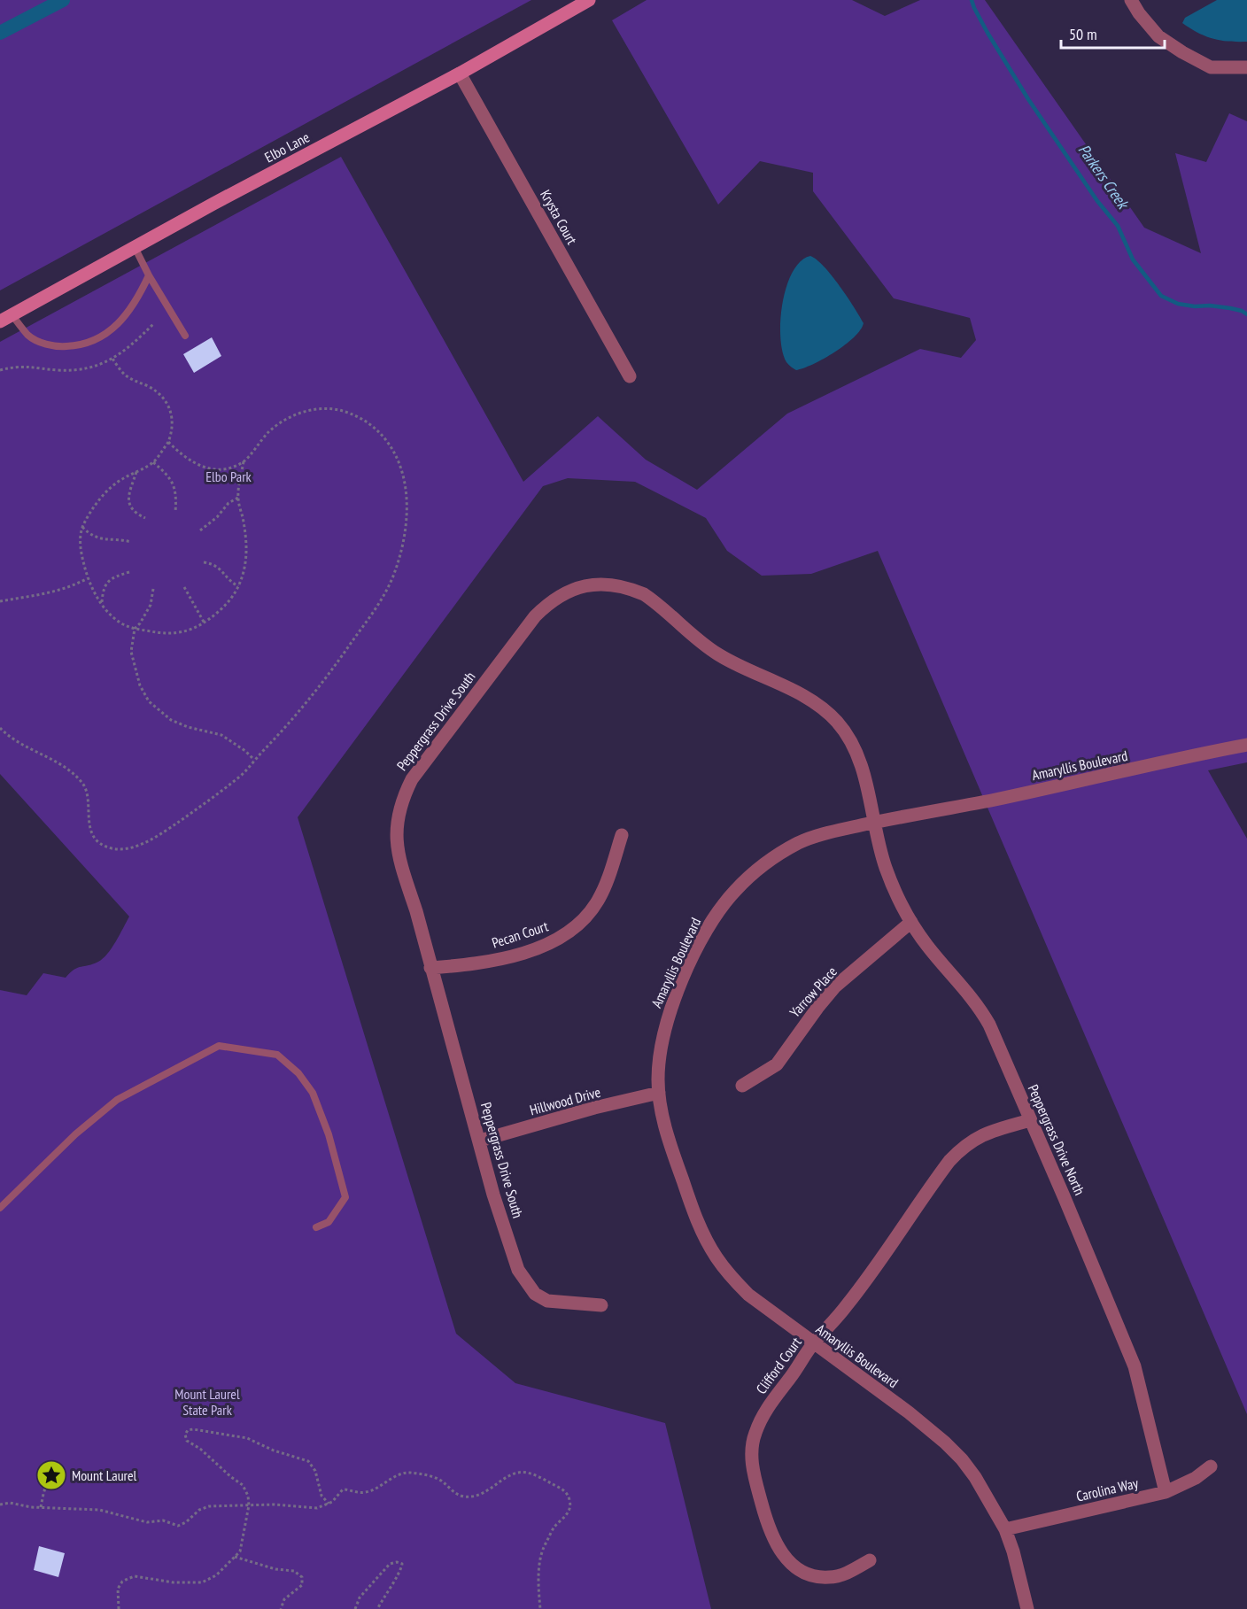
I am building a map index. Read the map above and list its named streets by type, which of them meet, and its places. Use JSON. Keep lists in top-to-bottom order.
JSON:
{
  "streets": {
    "street": [
      "Elbo Lane",
      "Krysta Court",
      "Peppergrass Drive South",
      "Amaryllis Boulevard",
      "Pecan Court",
      "Yarrow Place",
      "Hillwood Drive",
      "Peppergrass Drive North",
      "Clifford Court",
      "Carolina Way"
    ]
  },
  "crossings": [
    ["Elbo Lane", "Krysta Court"],
    ["Peppergrass Drive South", "Amaryllis Boulevard"],
    ["Peppergrass Drive South", "Pecan Court"],
    ["Peppergrass Drive South", "Hillwood Drive"],
    ["Peppergrass Drive South", "Peppergrass Drive North"],
    ["Amaryllis Boulevard", "Hillwood Drive"],
    ["Amaryllis Boulevard", "Peppergrass Drive North"],
    ["Amaryllis Boulevard", "Clifford Court"],
    ["Amaryllis Boulevard", "Carolina Way"],
    ["Yarrow Place", "Peppergrass Drive North"],
    ["Peppergrass Drive North", "Clifford Court"],
    ["Peppergrass Drive North", "Carolina Way"]
  ],
  "water": ["Parkers Creek"],
  "parks": ["Elbo Park", "Mount Laurel State Park"],
  "places": {
    "place": ["Mount Laurel"]
  },
  "scale_bar": "50 m"
}
